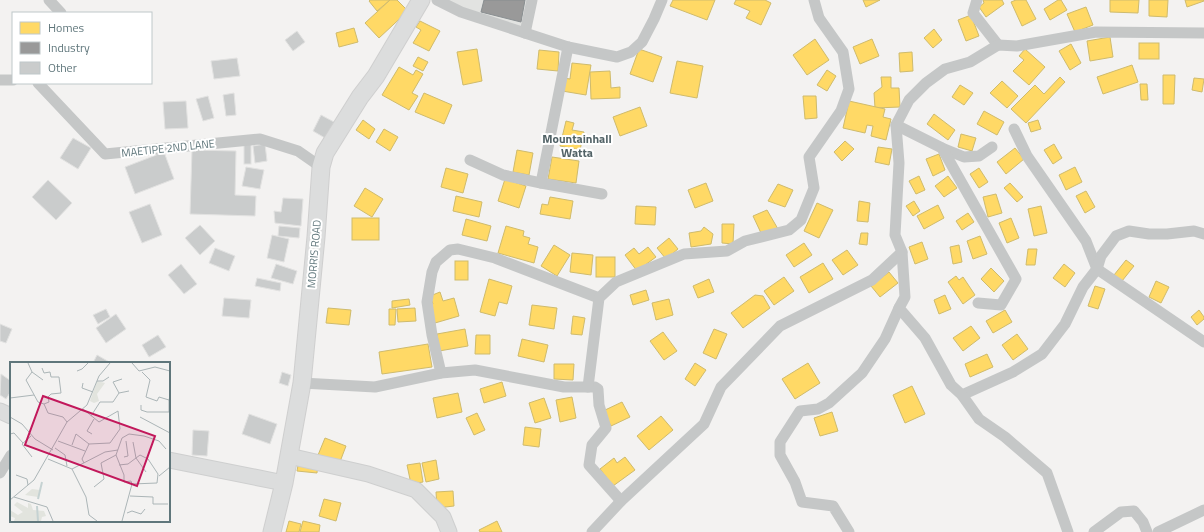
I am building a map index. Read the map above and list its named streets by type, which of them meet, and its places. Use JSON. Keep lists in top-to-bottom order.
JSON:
{
  "streets": {
    "main road": ["MORRIS ROAD"],
    "street": ["MAETIPE 2ND LANE"]
  },
  "crossings": [
    ["MAETIPE 2ND LANE", "MORRIS ROAD"]
  ],
  "districts": ["Mountainhall Watta"],
  "legend": ["Homes", "Industry", "Other"]
}
